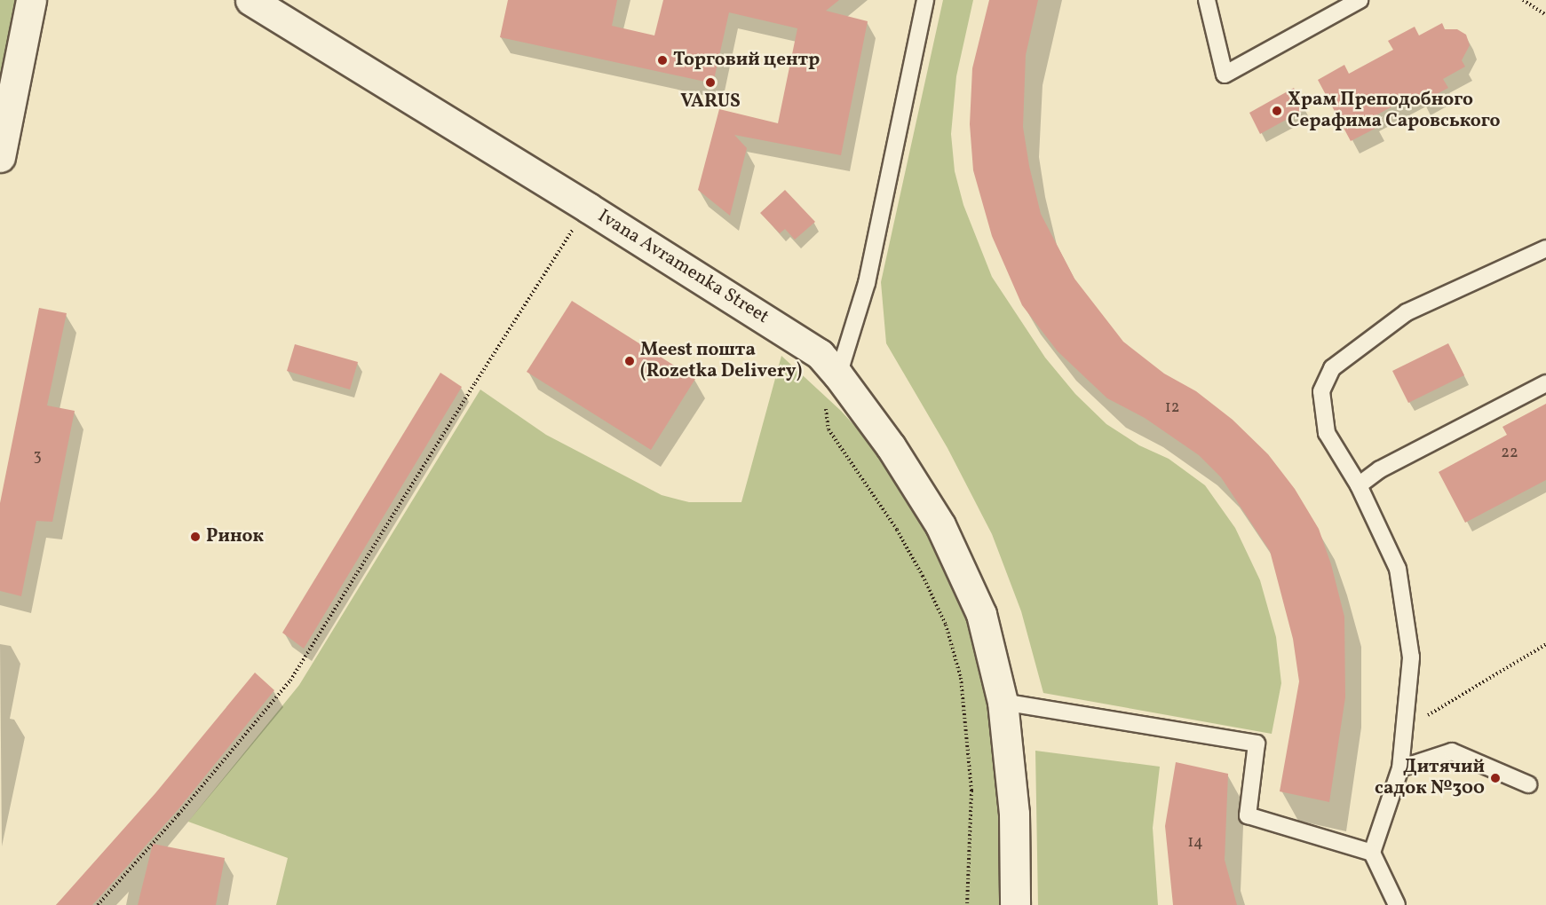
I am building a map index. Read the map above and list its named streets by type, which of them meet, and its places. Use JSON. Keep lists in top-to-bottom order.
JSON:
{
  "streets": {
    "street": ["Ivana Avramenka Street"]
  },
  "places": [
    "Торговий центр",
    "VARUS",
    "Храм Преподобного Серафима Саровського",
    "Meest пошта (Rozetka Delivery)",
    "Ринок",
    "Дитячий садок №300"
  ],
  "house_numbers": [
    "12",
    "22",
    "3",
    "14"
  ]
}
